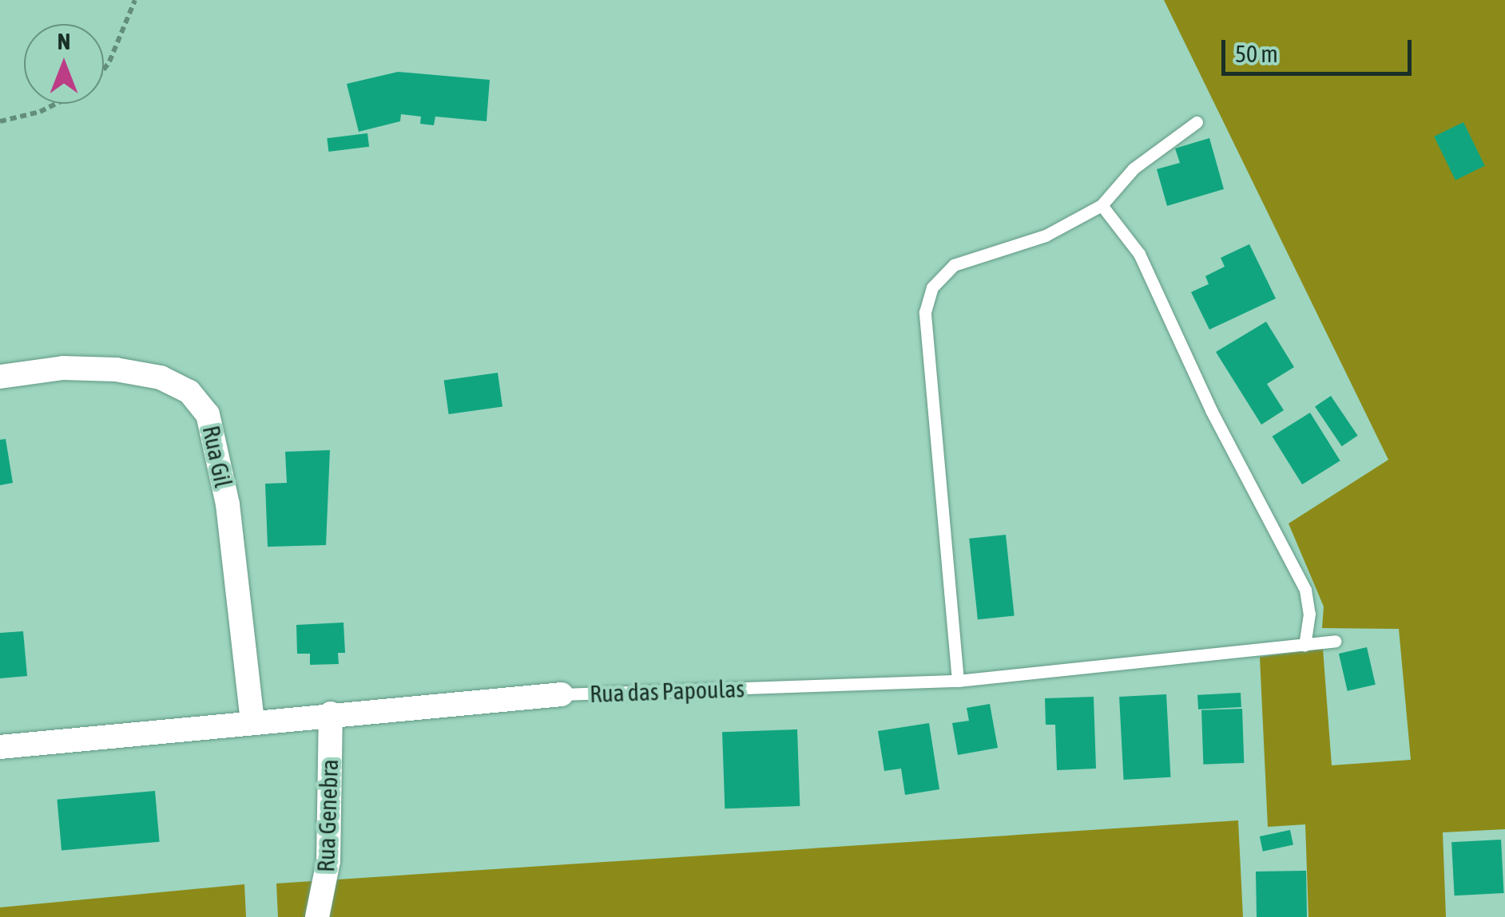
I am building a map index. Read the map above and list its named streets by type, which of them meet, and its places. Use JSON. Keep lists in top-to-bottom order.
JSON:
{
  "streets": {
    "street": ["Rua Gil", "Rua das Papoulas", "Rua Genebra"]
  },
  "crossings": [
    ["Rua Gil", "Rua das Papoulas"],
    ["Rua das Papoulas", "Rua Genebra"]
  ],
  "scale_bar": "50 m",
  "north": "top"
}
